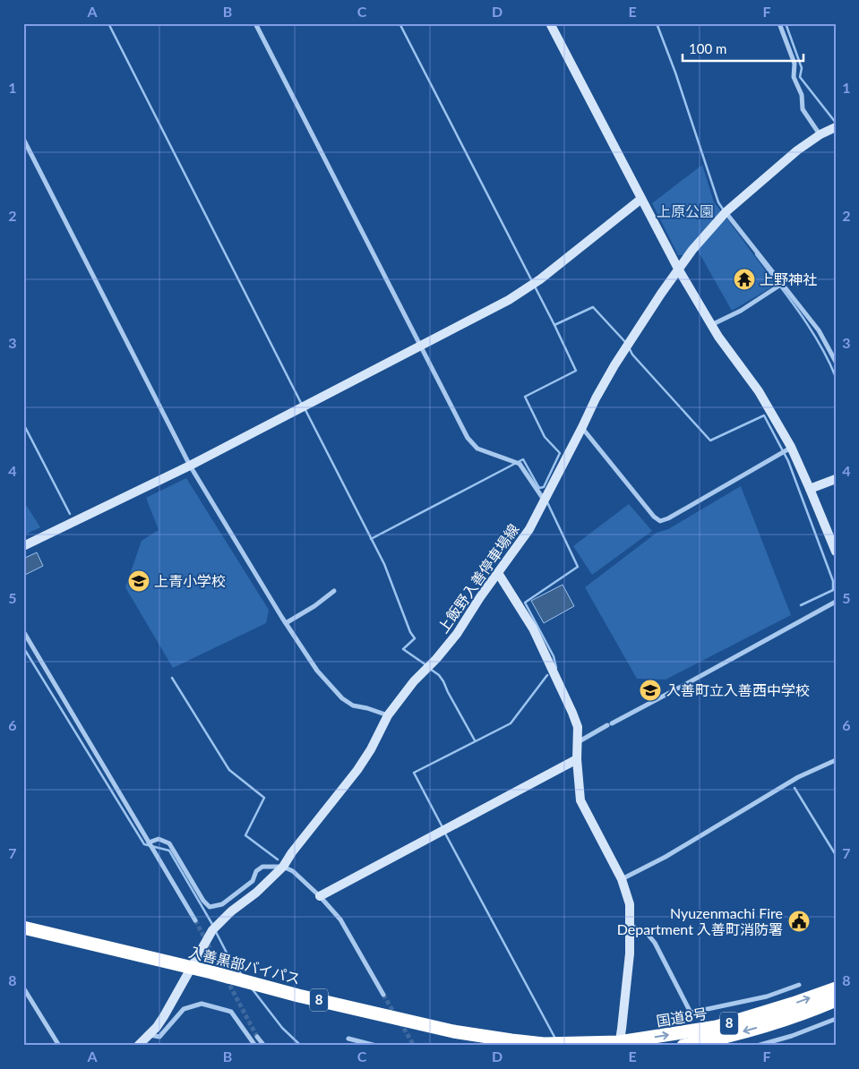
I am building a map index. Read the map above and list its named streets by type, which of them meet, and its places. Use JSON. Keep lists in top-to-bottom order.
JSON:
{
  "streets": {
    "highway": ["入善黒部バイパス", "8", "国道8号"],
    "street": ["上飯野入善停車場線"]
  },
  "crossings": [
    ["上飯野入善停車場線", "入善黒部バイパス"],
    ["入善黒部バイパス", "国道8号"]
  ],
  "parks": ["上原公園"],
  "places": {
    "temple": ["上野神社"],
    "school or university": ["上青小学校", "入善町立入善西中学校"],
    "public building": ["Nyuzenmachi Fire Department 入善町消防署"]
  },
  "scale_bar": "100 m",
  "grid": {
    "columns": [
      "A",
      "B",
      "C",
      "D",
      "E",
      "F"
    ],
    "rows": [
      "1",
      "2",
      "3",
      "4",
      "5",
      "6",
      "7",
      "8"
    ]
  }
}
